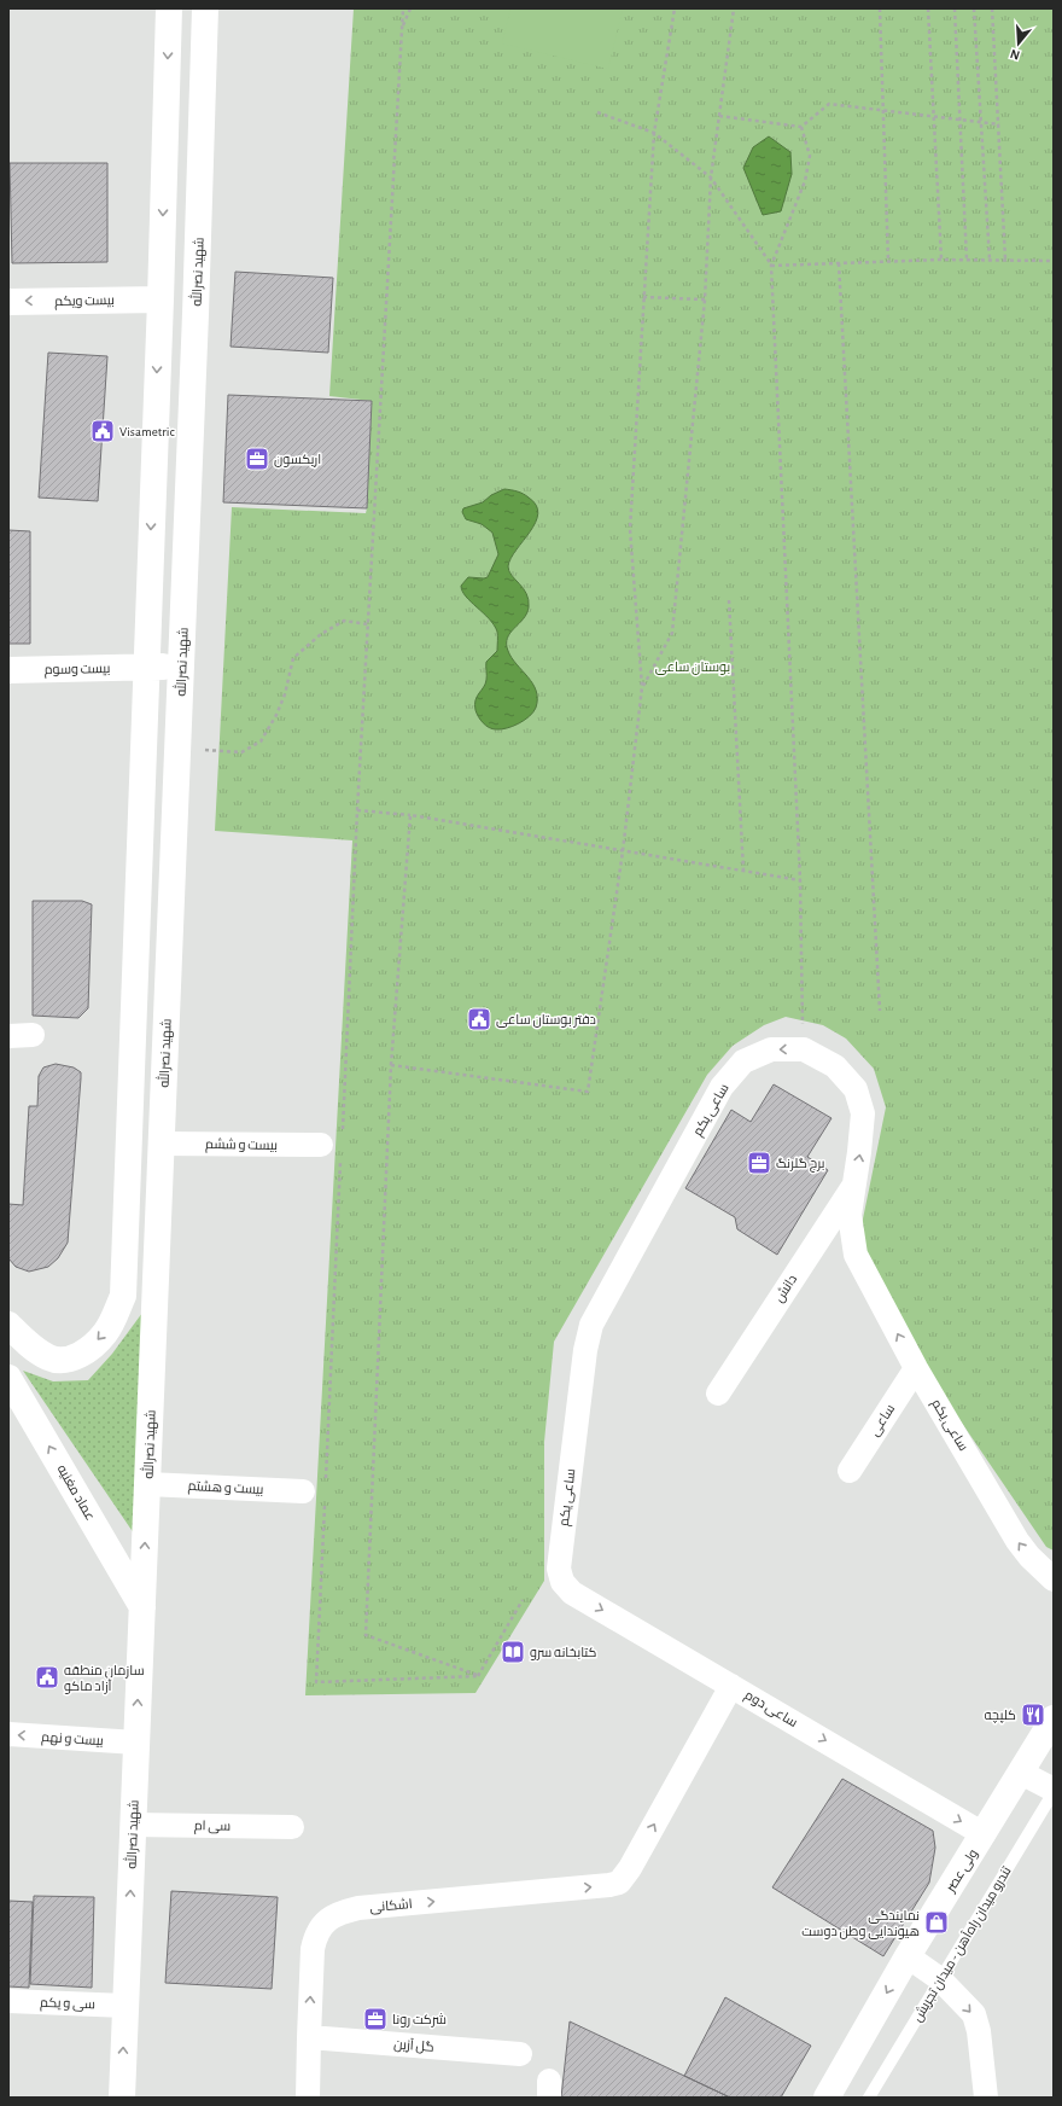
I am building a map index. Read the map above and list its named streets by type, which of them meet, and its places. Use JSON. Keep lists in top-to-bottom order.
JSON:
{
  "streets": {
    "main road": [
      "شهید نصرالله",
      "بیست ویکم",
      "بیست وسوم",
      "عماد مغنیه",
      "ولی عصر"
    ],
    "street": [
      "ساعی یکم",
      "بیست و ششم",
      "دانش",
      "ساعی",
      "بیست و هشتم",
      "ساعی دوم",
      "بیست و نهم",
      "سی ام",
      "اشکانی",
      "سی و یکم",
      "گل آزین"
    ],
    "lane": ["تندرو میدان راه‌آهن - میدان تجریش"]
  },
  "crossings": [
    ["شهید نصرالله", "بیست وسوم"],
    ["شهید نصرالله", "بیست و ششم"],
    ["شهید نصرالله", "بیست و هشتم"],
    ["شهید نصرالله", "عماد مغنیه"],
    ["شهید نصرالله", "بیست و نهم"],
    ["شهید نصرالله", "سی ام"],
    ["شهید نصرالله", "سی و یکم"],
    ["ساعی یکم", "دانش"],
    ["ساعی یکم", "ساعی"],
    ["ساعی یکم", "ساعی دوم"],
    ["ساعی دوم", "ولی عصر"],
    ["ساعی دوم", "اشکانی"],
    ["اشکانی", "گل آزین"]
  ],
  "one_way": [
    "بیست ویکم",
    "عماد مغنیه",
    "ساعی دوم",
    "بیست و نهم",
    "ولی عصر",
    "اشکانی"
  ],
  "parks": ["بوستان ساعی"],
  "places": {
    "public building": ["Visametric", "دفتر بوستان ساعی", "سازمان منطقه آزاد ماکو"],
    "office": ["اریکسون", "برج گلرنگ", "شرکت رونا"],
    "library": ["کتابخانه سرو"],
    "restaurant": ["کلپچه"],
    "shop": ["نمایندگی هیوندایی وطن دوست"]
  },
  "north": "bottom"
}
